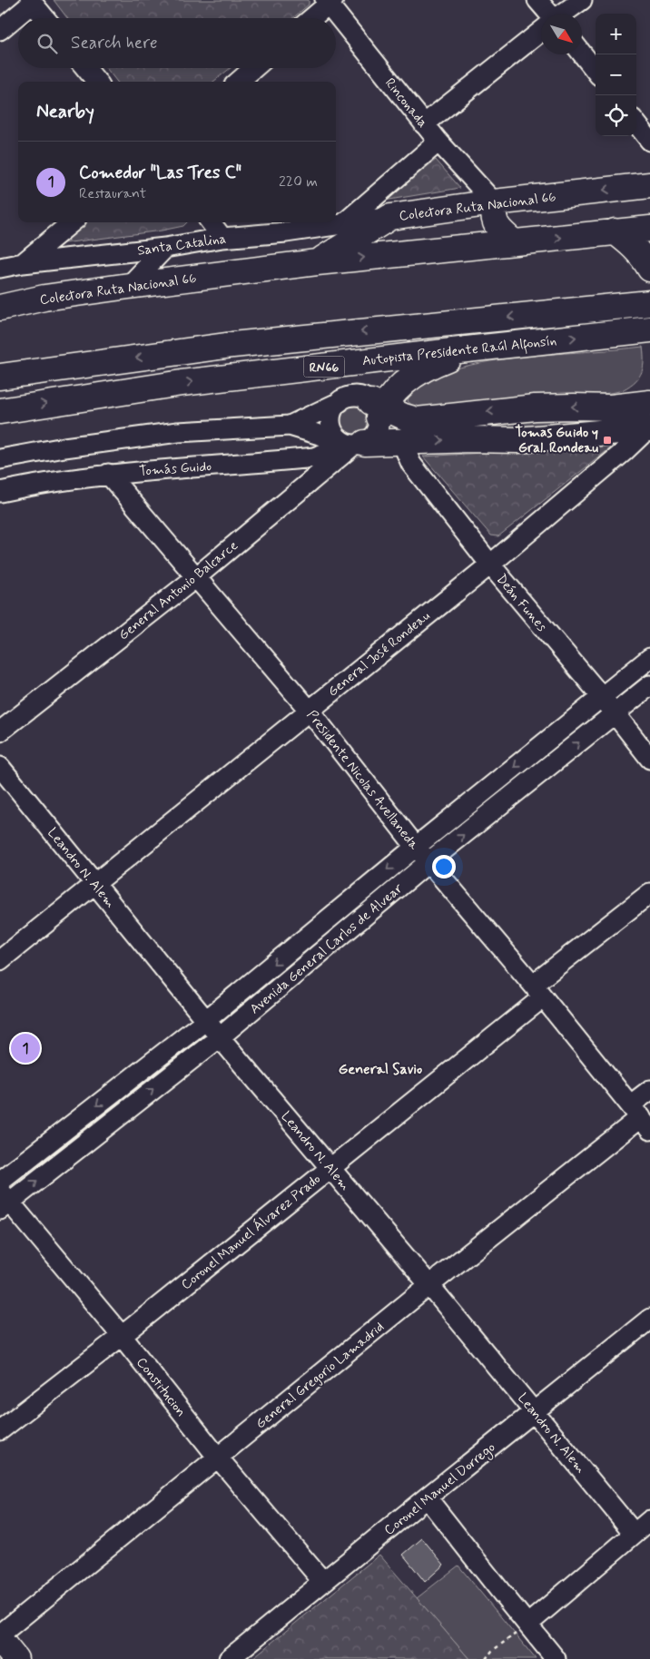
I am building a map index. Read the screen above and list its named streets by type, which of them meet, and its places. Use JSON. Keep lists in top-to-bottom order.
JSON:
{
  "streets": {
    "main road": ["Colectora Ruta Nacional 66", "Autopista Presidente Raúl Alfonsín", "RN66"],
    "street": [
      "Rinconada",
      "Santa Catalina",
      "Tomás Guido",
      "General Antonio Balcarce",
      "Deán Funes",
      "General José Rondeau",
      "Presidente Nicolas Avellaneda",
      "Leandro N. Alem",
      "Avenida General Carlos de Alvear",
      "Coronel Manuel Álvarez Prado",
      "General Gregorio Lamadrid",
      "Constitucion",
      "Coronel Manuel Dorrego"
    ]
  },
  "crossings": [
    ["Rinconada", "Colectora Ruta Nacional 66"],
    ["Colectora Ruta Nacional 66", "Santa Catalina"],
    ["Tomás Guido", "General Antonio Balcarce"],
    ["Tomás Guido", "Presidente Nicolas Avellaneda"],
    ["General Antonio Balcarce", "Presidente Nicolas Avellaneda"],
    ["Deán Funes", "General José Rondeau"],
    ["Deán Funes", "Avenida General Carlos de Alvear"],
    ["General José Rondeau", "Presidente Nicolas Avellaneda"],
    ["General José Rondeau", "Leandro N. Alem"],
    ["Presidente Nicolas Avellaneda", "Avenida General Carlos de Alvear"],
    ["Presidente Nicolas Avellaneda", "Coronel Manuel Álvarez Prado"],
    ["Presidente Nicolas Avellaneda", "General Gregorio Lamadrid"],
    ["Leandro N. Alem", "Avenida General Carlos de Alvear"],
    ["Leandro N. Alem", "Coronel Manuel Álvarez Prado"],
    ["Leandro N. Alem", "General Gregorio Lamadrid"],
    ["Leandro N. Alem", "Coronel Manuel Dorrego"],
    ["Avenida General Carlos de Alvear", "Constitucion"],
    ["Coronel Manuel Álvarez Prado", "Constitucion"],
    ["General Gregorio Lamadrid", "Constitucion"],
    ["Constitucion", "Coronel Manuel Dorrego"]
  ],
  "districts": ["General Savio"],
  "places": {
    "transit": ["Tomas Guido y Gral. Rondeau"]
  },
  "north": "bottom right",
  "page": {
    "map_buttons": ["+", "−"],
    "search": "Search here",
    "heading": "Nearby",
    "list": [
      {
        "mark": "1",
        "name": "Comedor \"Las Tres C\"",
        "note": "Restaurant",
        "value": "220 m"
      }
    ],
    "pins": "1"
  }
}
